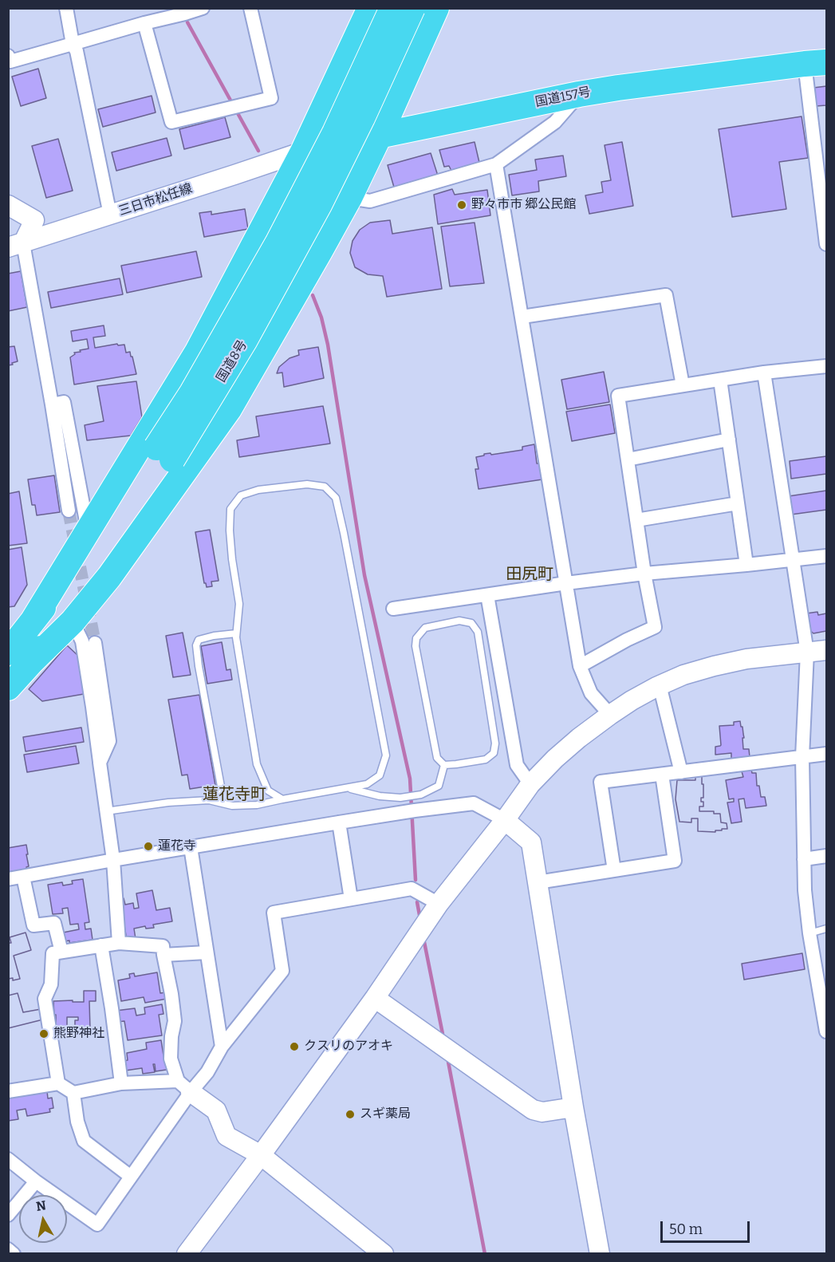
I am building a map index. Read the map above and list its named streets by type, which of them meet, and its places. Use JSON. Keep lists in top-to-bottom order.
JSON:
{
  "streets": {
    "highway": ["国道157号", "国道8号"],
    "street": ["三日市松任線"]
  },
  "crossings": [
    ["国道157号", "三日市松任線"]
  ],
  "districts": ["田尻町", "蓮花寺町"],
  "places": [
    "野々市市 郷公民館",
    "蓮花寺",
    "熊野神社",
    "クスリのアオキ",
    "スギ薬局"
  ],
  "scale_bar": "50 m",
  "north": "top"
}
